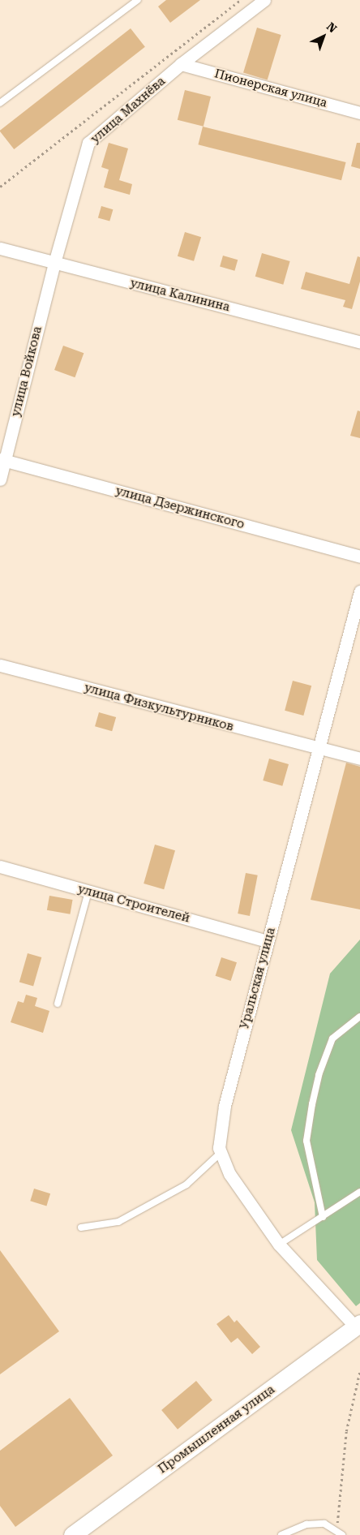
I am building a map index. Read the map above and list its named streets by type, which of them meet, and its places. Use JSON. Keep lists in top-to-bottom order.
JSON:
{
  "streets": {
    "main road": ["Промышленная улица"],
    "street": [
      "Пионерская улица",
      "улица Махнёва",
      "улица Калинина",
      "улица Войкова",
      "улица Дзержинского",
      "улица Физкультурников",
      "улица Строителей",
      "Уральская улица"
    ]
  },
  "crossings": [
    ["Пионерская улица", "улица Махнёва"],
    ["улица Махнёва", "улица Калинина"],
    ["улица Махнёва", "улица Войкова"],
    ["улица Калинина", "улица Войкова"],
    ["улица Войкова", "улица Дзержинского"],
    ["улица Физкультурников", "Уральская улица"],
    ["улица Строителей", "Уральская улица"],
    ["Уральская улица", "Промышленная улица"]
  ],
  "north": "top right"
}
